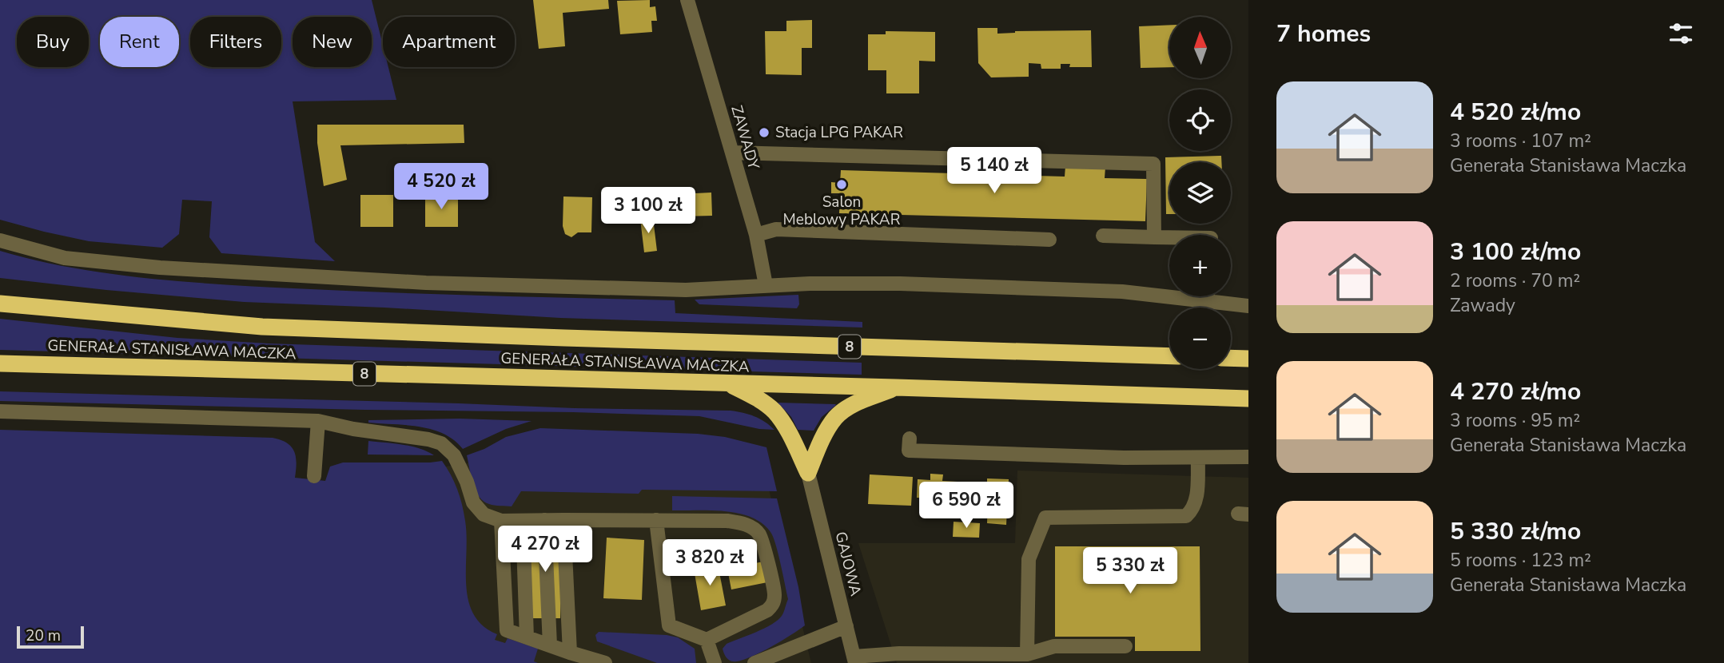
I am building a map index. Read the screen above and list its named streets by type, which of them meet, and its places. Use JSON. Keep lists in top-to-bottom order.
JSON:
{
  "streets": {
    "highway": ["8", "GENERAŁA STANISŁAWA MACZKA"],
    "street": ["ZAWADY", "GAJOWA"]
  },
  "places": ["Stacja LPG PAKAR", "Salon Meblowy PAKAR"],
  "scale_bar": "20 m",
  "north": "top",
  "page": {
    "heading": "7 homes",
    "map_buttons": ["+", "−"],
    "chip": [
      "Buy",
      "Rent",
      "Filters",
      "New",
      "Apartment"
    ],
    "list": [
      {
        "name": "4 520 zł/mo",
        "note": "3 rooms · 107 m² · Generała Stanisława Maczka"
      },
      {
        "name": "3 100 zł/mo",
        "note": "2 rooms · 70 m² · Zawady"
      },
      {
        "name": "4 270 zł/mo",
        "note": "3 rooms · 95 m² · Generała Stanisława Maczka"
      },
      {
        "name": "5 330 zł/mo",
        "note": "5 rooms · 123 m² · Generała Stanisława Maczka"
      }
    ],
    "price": [
      "5 140 zł",
      "4 520 zł",
      "3 100 zł",
      "6 590 zł",
      "4 270 zł",
      "3 820 zł",
      "5 330 zł"
    ],
    "scale": "20 m"
  }
}
